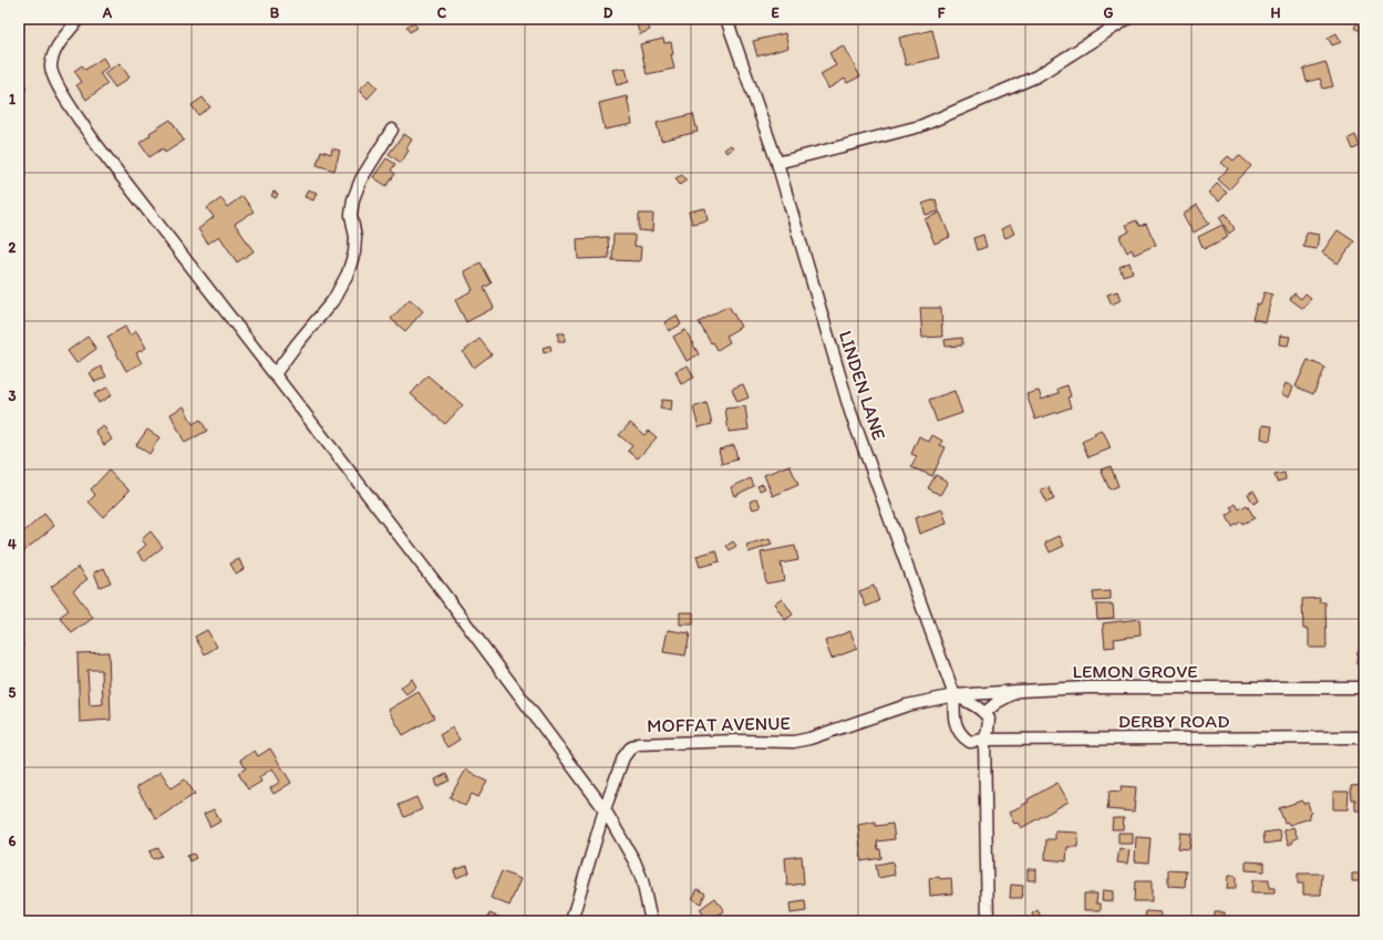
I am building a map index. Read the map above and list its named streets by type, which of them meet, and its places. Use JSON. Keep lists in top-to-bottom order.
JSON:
{
  "streets": {
    "street": [
      "LINDEN LANE",
      "LEMON GROVE",
      "DERBY ROAD",
      "MOFFAT AVENUE"
    ]
  },
  "crossings": [
    ["LINDEN LANE", "LEMON GROVE"],
    ["LINDEN LANE", "DERBY ROAD"],
    ["LEMON GROVE", "MOFFAT AVENUE"]
  ],
  "grid": {
    "columns": [
      "A",
      "B",
      "C",
      "D",
      "E",
      "F",
      "G",
      "H"
    ],
    "rows": [
      "1",
      "2",
      "3",
      "4",
      "5",
      "6"
    ]
  }
}
